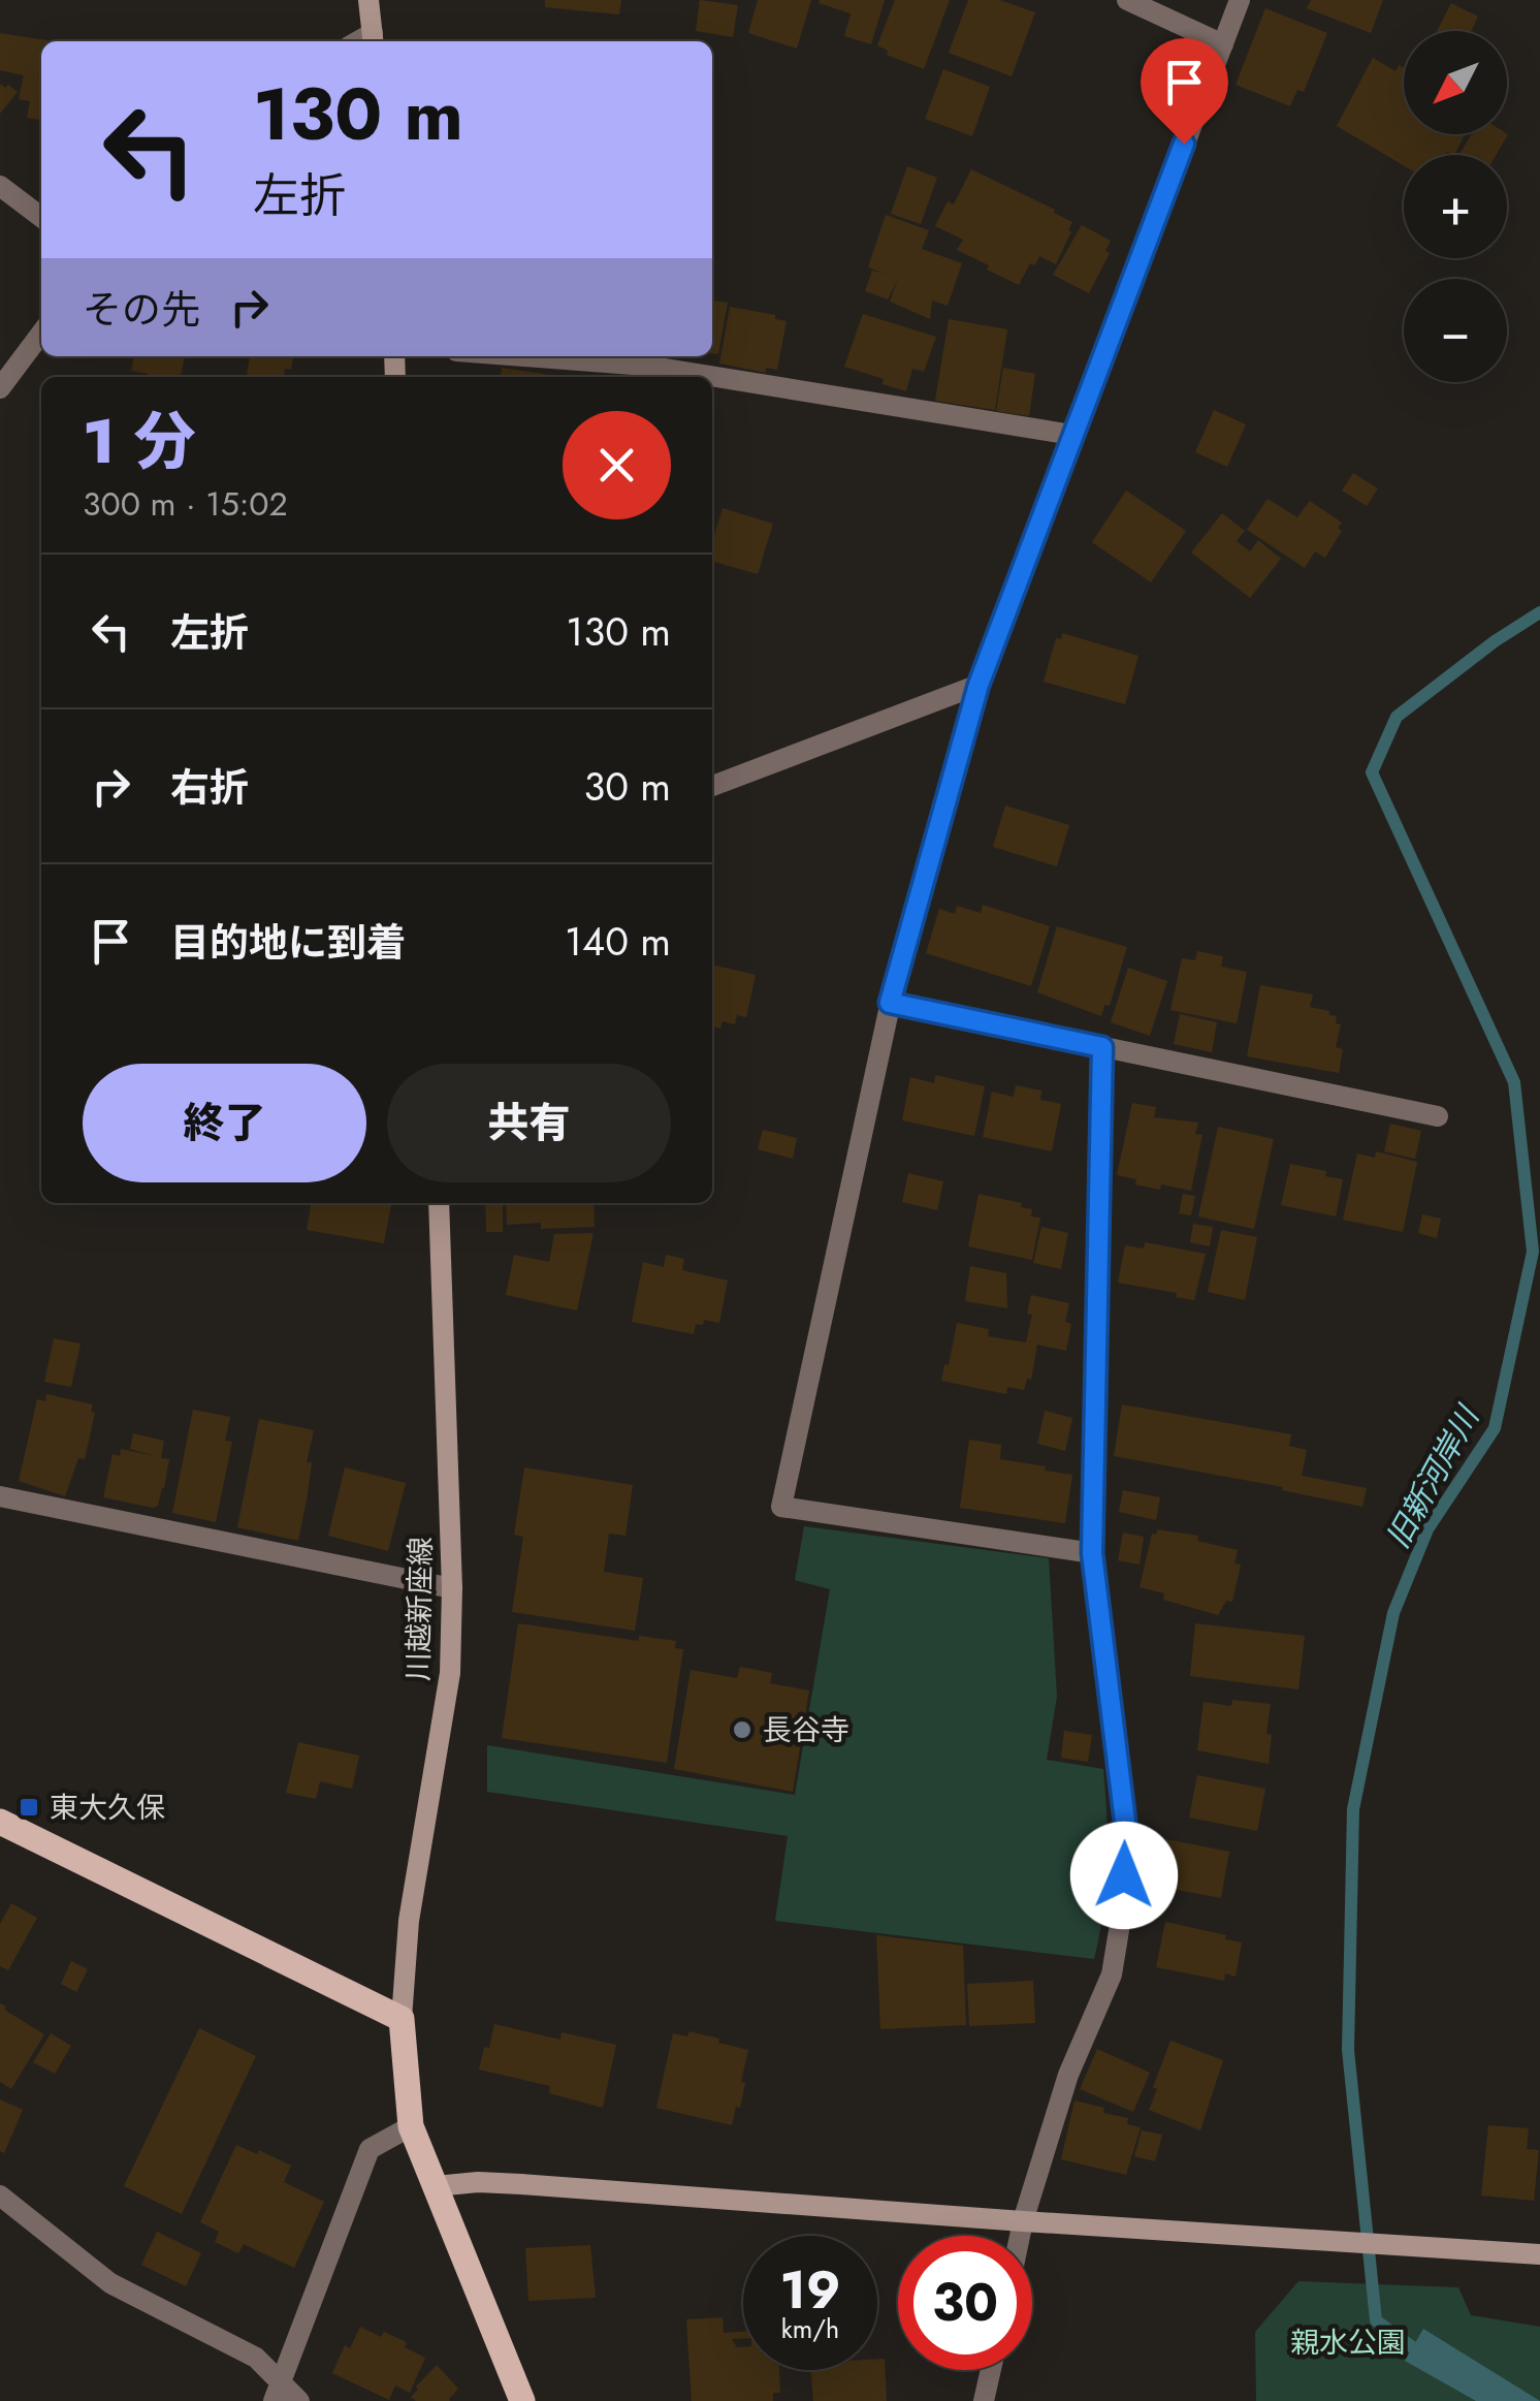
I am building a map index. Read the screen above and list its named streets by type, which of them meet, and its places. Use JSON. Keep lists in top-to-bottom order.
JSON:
{
  "streets": {
    "street": ["川越新座線"]
  },
  "water": ["旧新河岸川"],
  "parks": ["親水公園"],
  "places": {
    "other": ["長谷寺"],
    "transit": ["東大久保"]
  },
  "north": "bottom left",
  "page": {
    "map_buttons": ["+", "−"],
    "turn": ["130 m", "左折"],
    "then": "その先",
    "heading": ["1 分", "300 m · 15:02"],
    "list": [
      {
        "name": "左折",
        "value": "130 m"
      },
      {
        "name": "右折",
        "value": "30 m"
      },
      {
        "name": "目的地に到着",
        "value": "140 m"
      }
    ],
    "buttons": ["終了", "共有"],
    "speed": "19 km/h",
    "limit": "30"
  }
}
